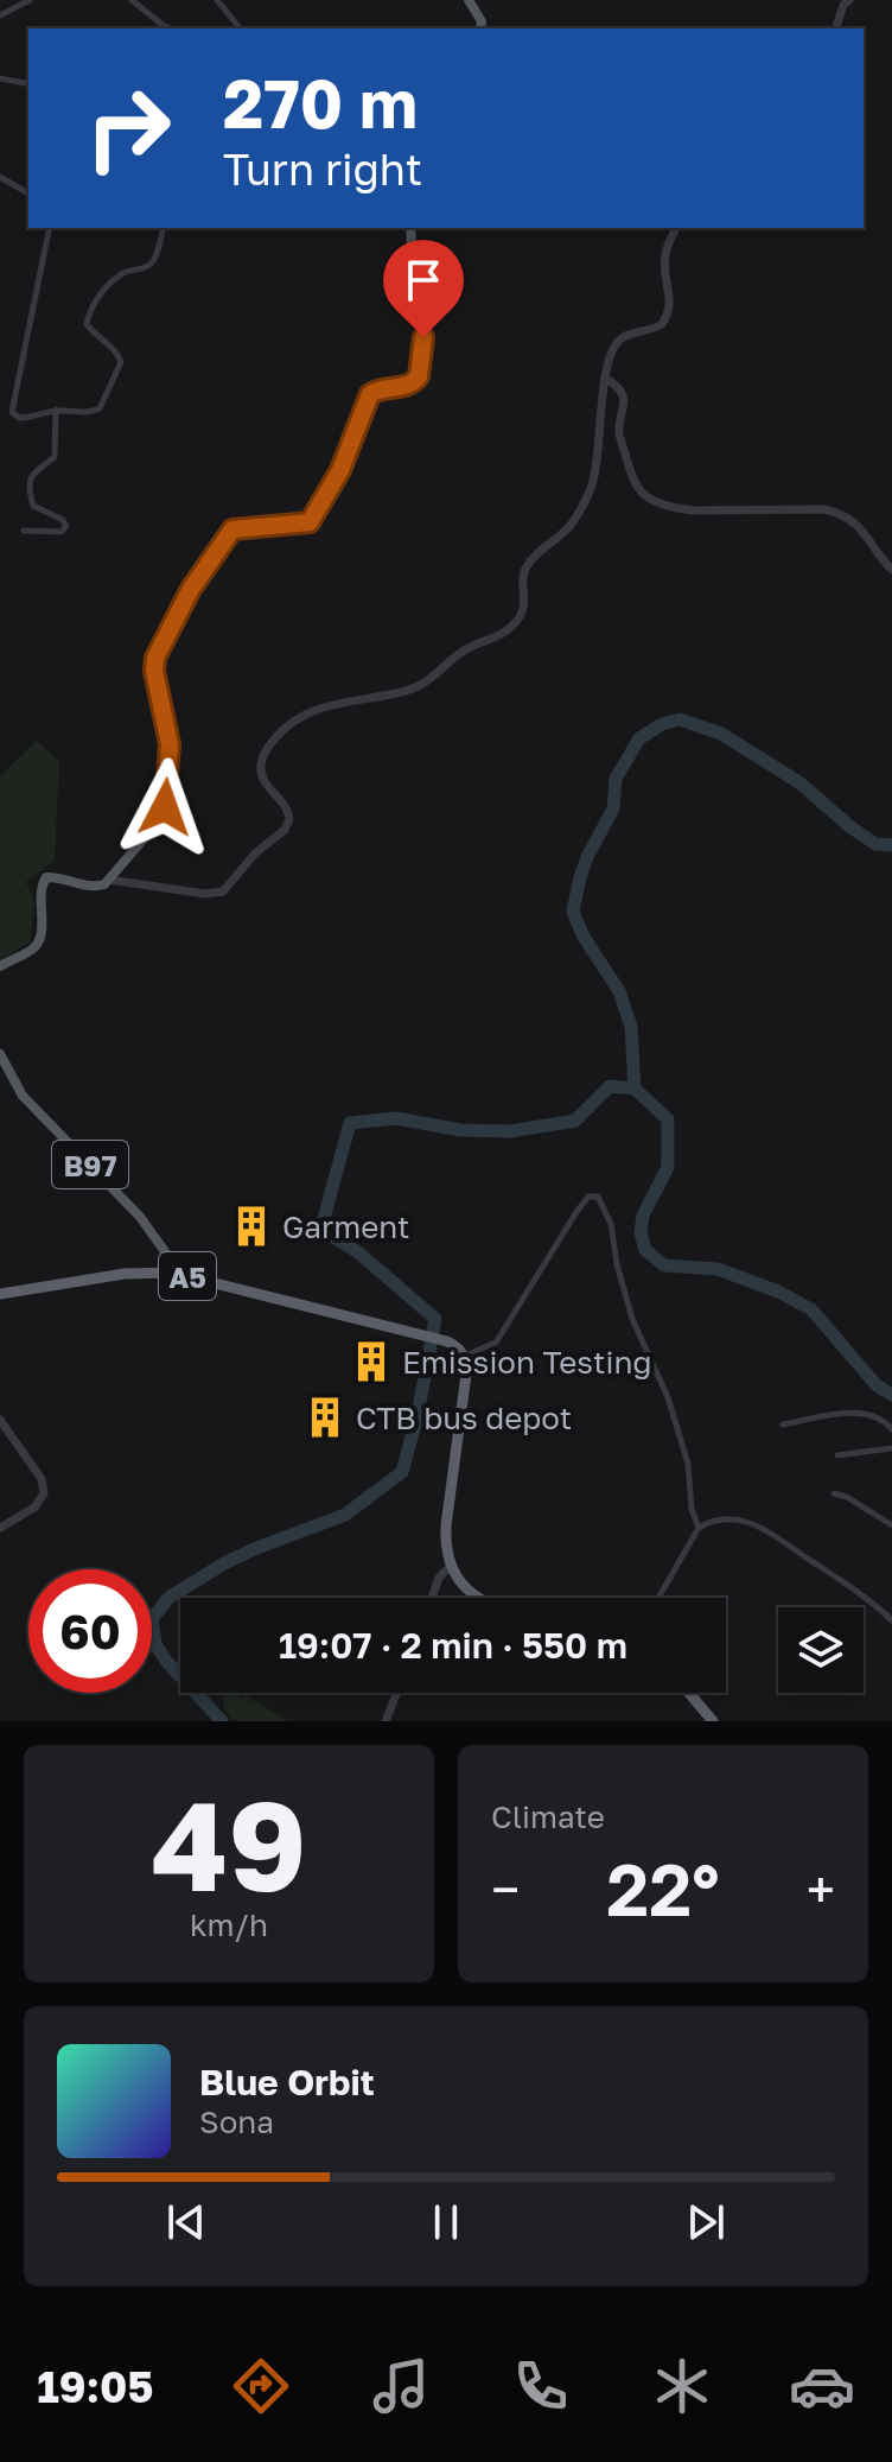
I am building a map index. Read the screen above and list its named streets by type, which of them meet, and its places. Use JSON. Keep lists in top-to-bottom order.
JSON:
{
  "streets": {
    "highway": ["A5"],
    "main road": ["B97"]
  },
  "crossings": [
    ["B97", "A5"]
  ],
  "places": {
    "building": ["Garment", "Emission Testing", "CTB bus depot"]
  },
  "page": {
    "turn": ["270 m", "Turn right"],
    "limit": "60",
    "trip": "19:07 · 2 min · 550 m",
    "tile": [
      ["49", "km/h"],
      "Climate"
    ],
    "heat": ["−", "22°", "+"],
    "song": ["Blue Orbit", "Sona"],
    "tabs": "19:05"
  }
}
